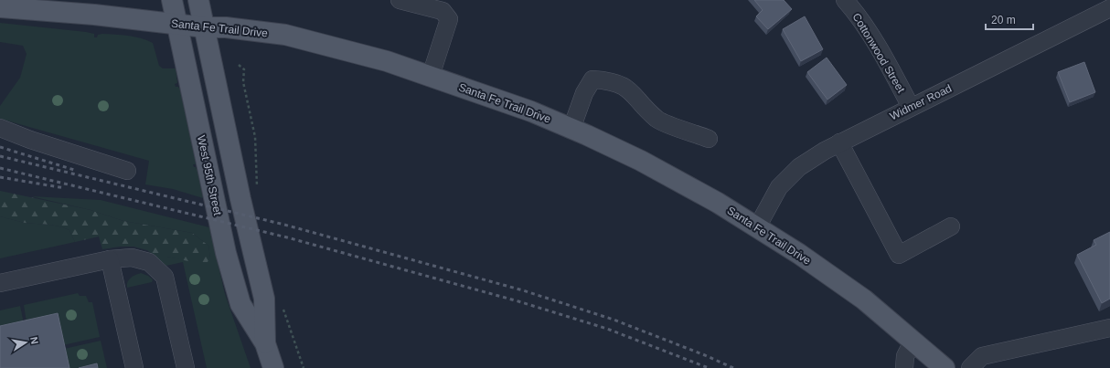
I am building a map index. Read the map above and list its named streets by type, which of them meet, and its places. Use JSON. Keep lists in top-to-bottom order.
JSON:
{
  "streets": {
    "main road": ["Santa Fe Trail Drive", "West 95th Street"],
    "street": ["Cottonwood Street", "Widmer Road"]
  },
  "crossings": [
    ["Santa Fe Trail Drive", "Widmer Road"],
    ["Santa Fe Trail Drive", "West 95th Street"],
    ["Cottonwood Street", "Widmer Road"]
  ],
  "scale_bar": "20 m",
  "north": "right"
}
